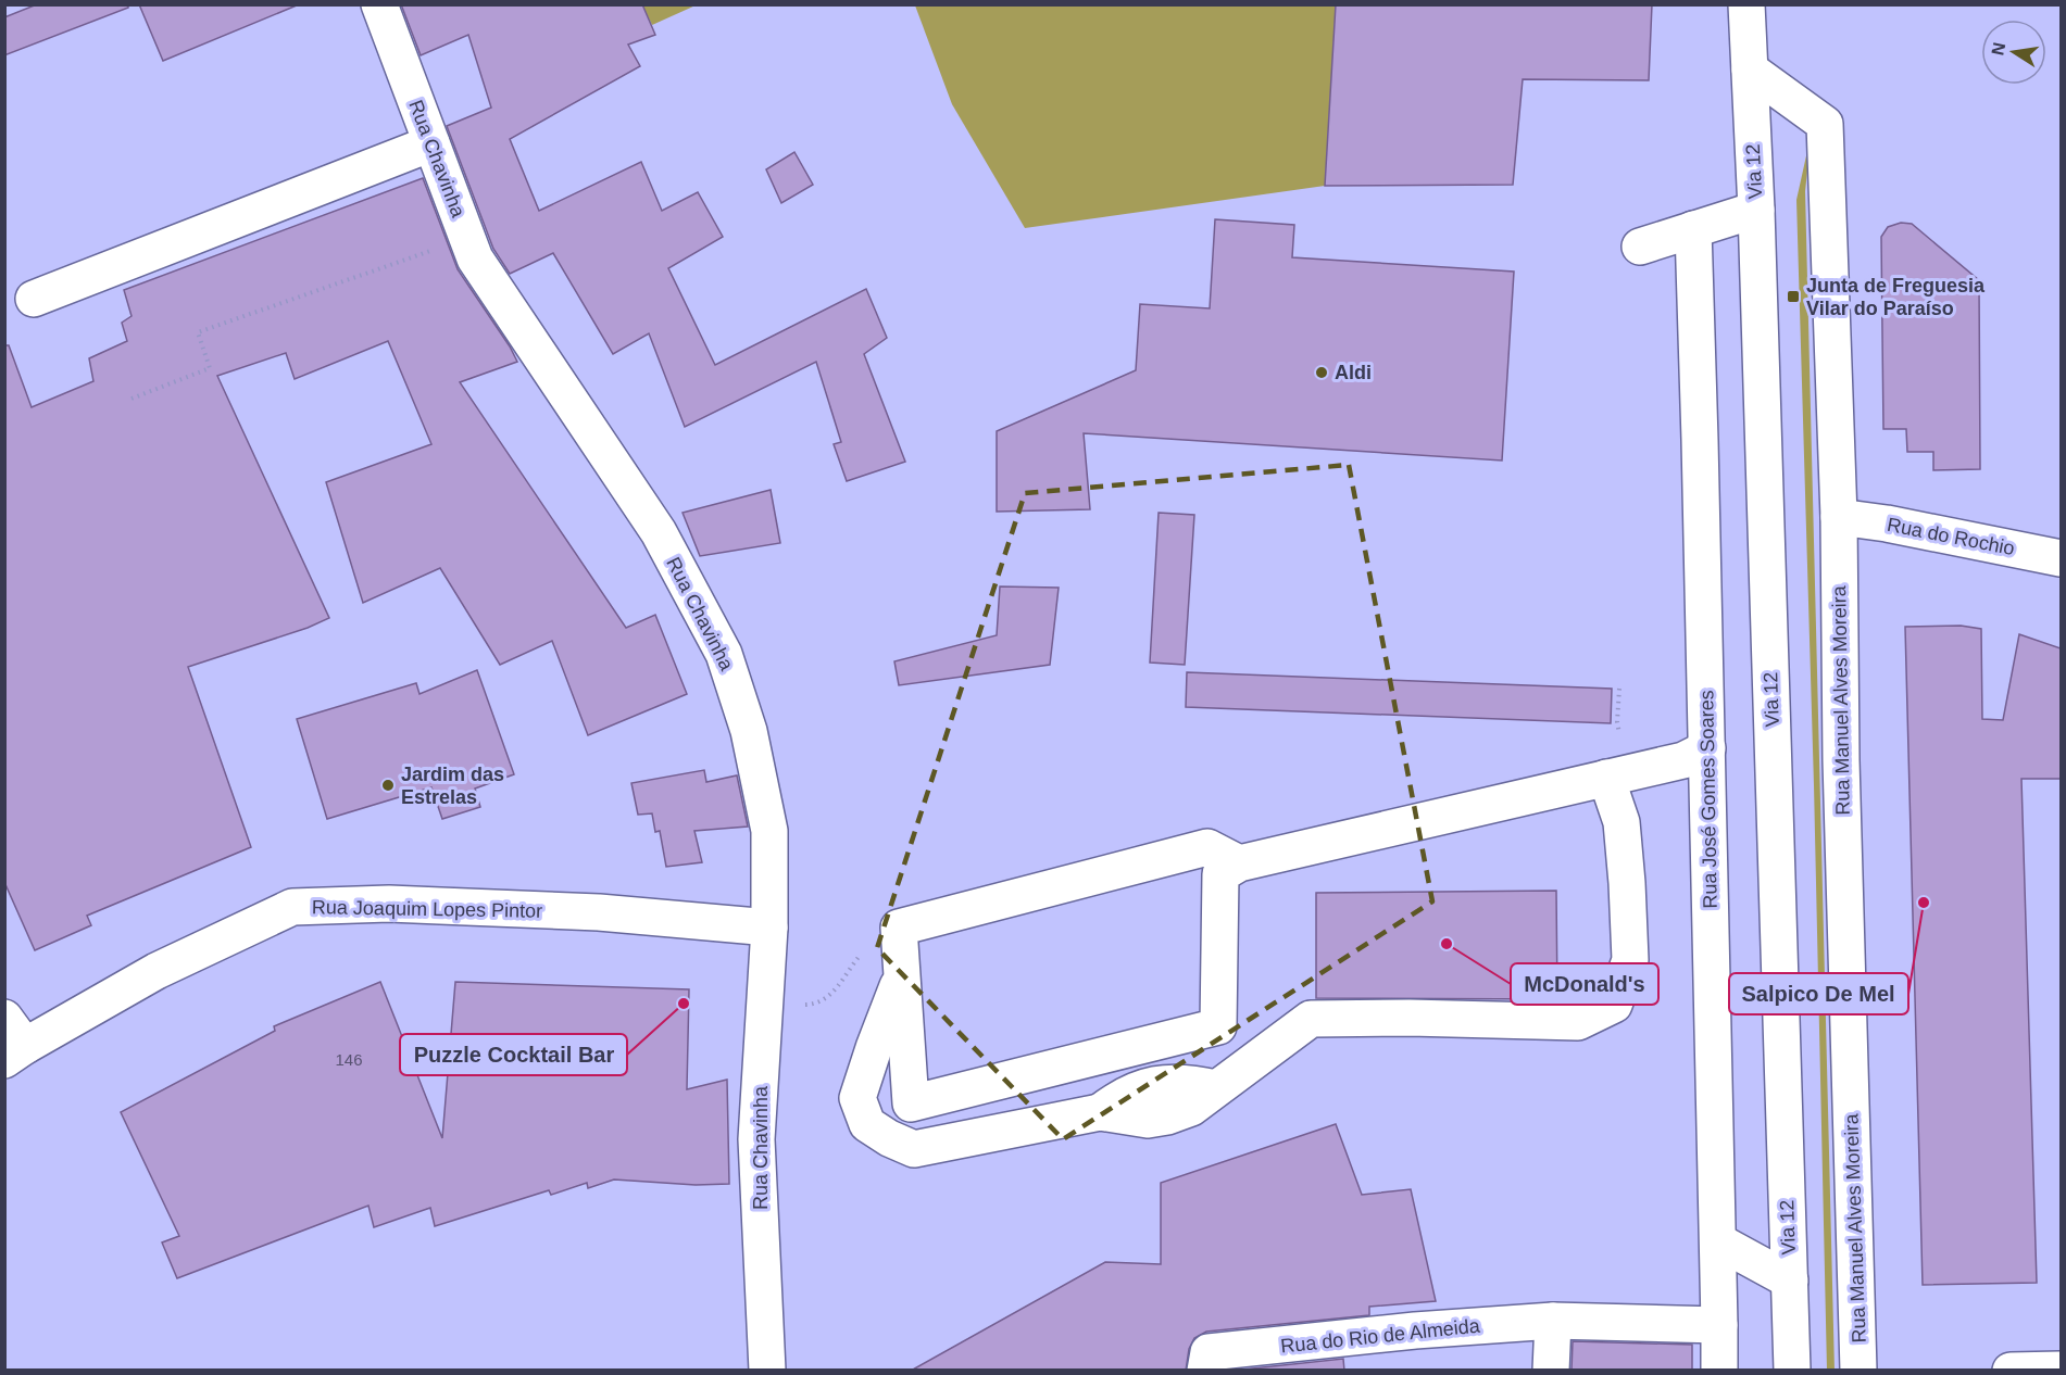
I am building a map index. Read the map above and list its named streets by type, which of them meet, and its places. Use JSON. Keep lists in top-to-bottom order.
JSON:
{
  "streets": {
    "street": [
      "Rua Chavinha",
      "Via 12",
      "Rua do Rochio",
      "Rua Manuel Alves Moreira",
      "Rua José Gomes Soares",
      "Rua Joaquim Lopes Pintor",
      "Rua do Rio de Almeida"
    ]
  },
  "crossings": [
    ["Rua Chavinha", "Rua Joaquim Lopes Pintor"],
    ["Via 12", "Rua Manuel Alves Moreira"],
    ["Rua do Rochio", "Rua Manuel Alves Moreira"],
    ["Rua José Gomes Soares", "Rua do Rio de Almeida"]
  ],
  "places": {
    "transit": ["Junta de Freguesia Vilar do Paraíso"],
    "other": [
      "Aldi",
      "Jardim das Estrelas",
      "Salpico De Mel",
      "McDonald's",
      "Puzzle Cocktail Bar"
    ]
  },
  "house_numbers": ["146"],
  "north": "left"
}
